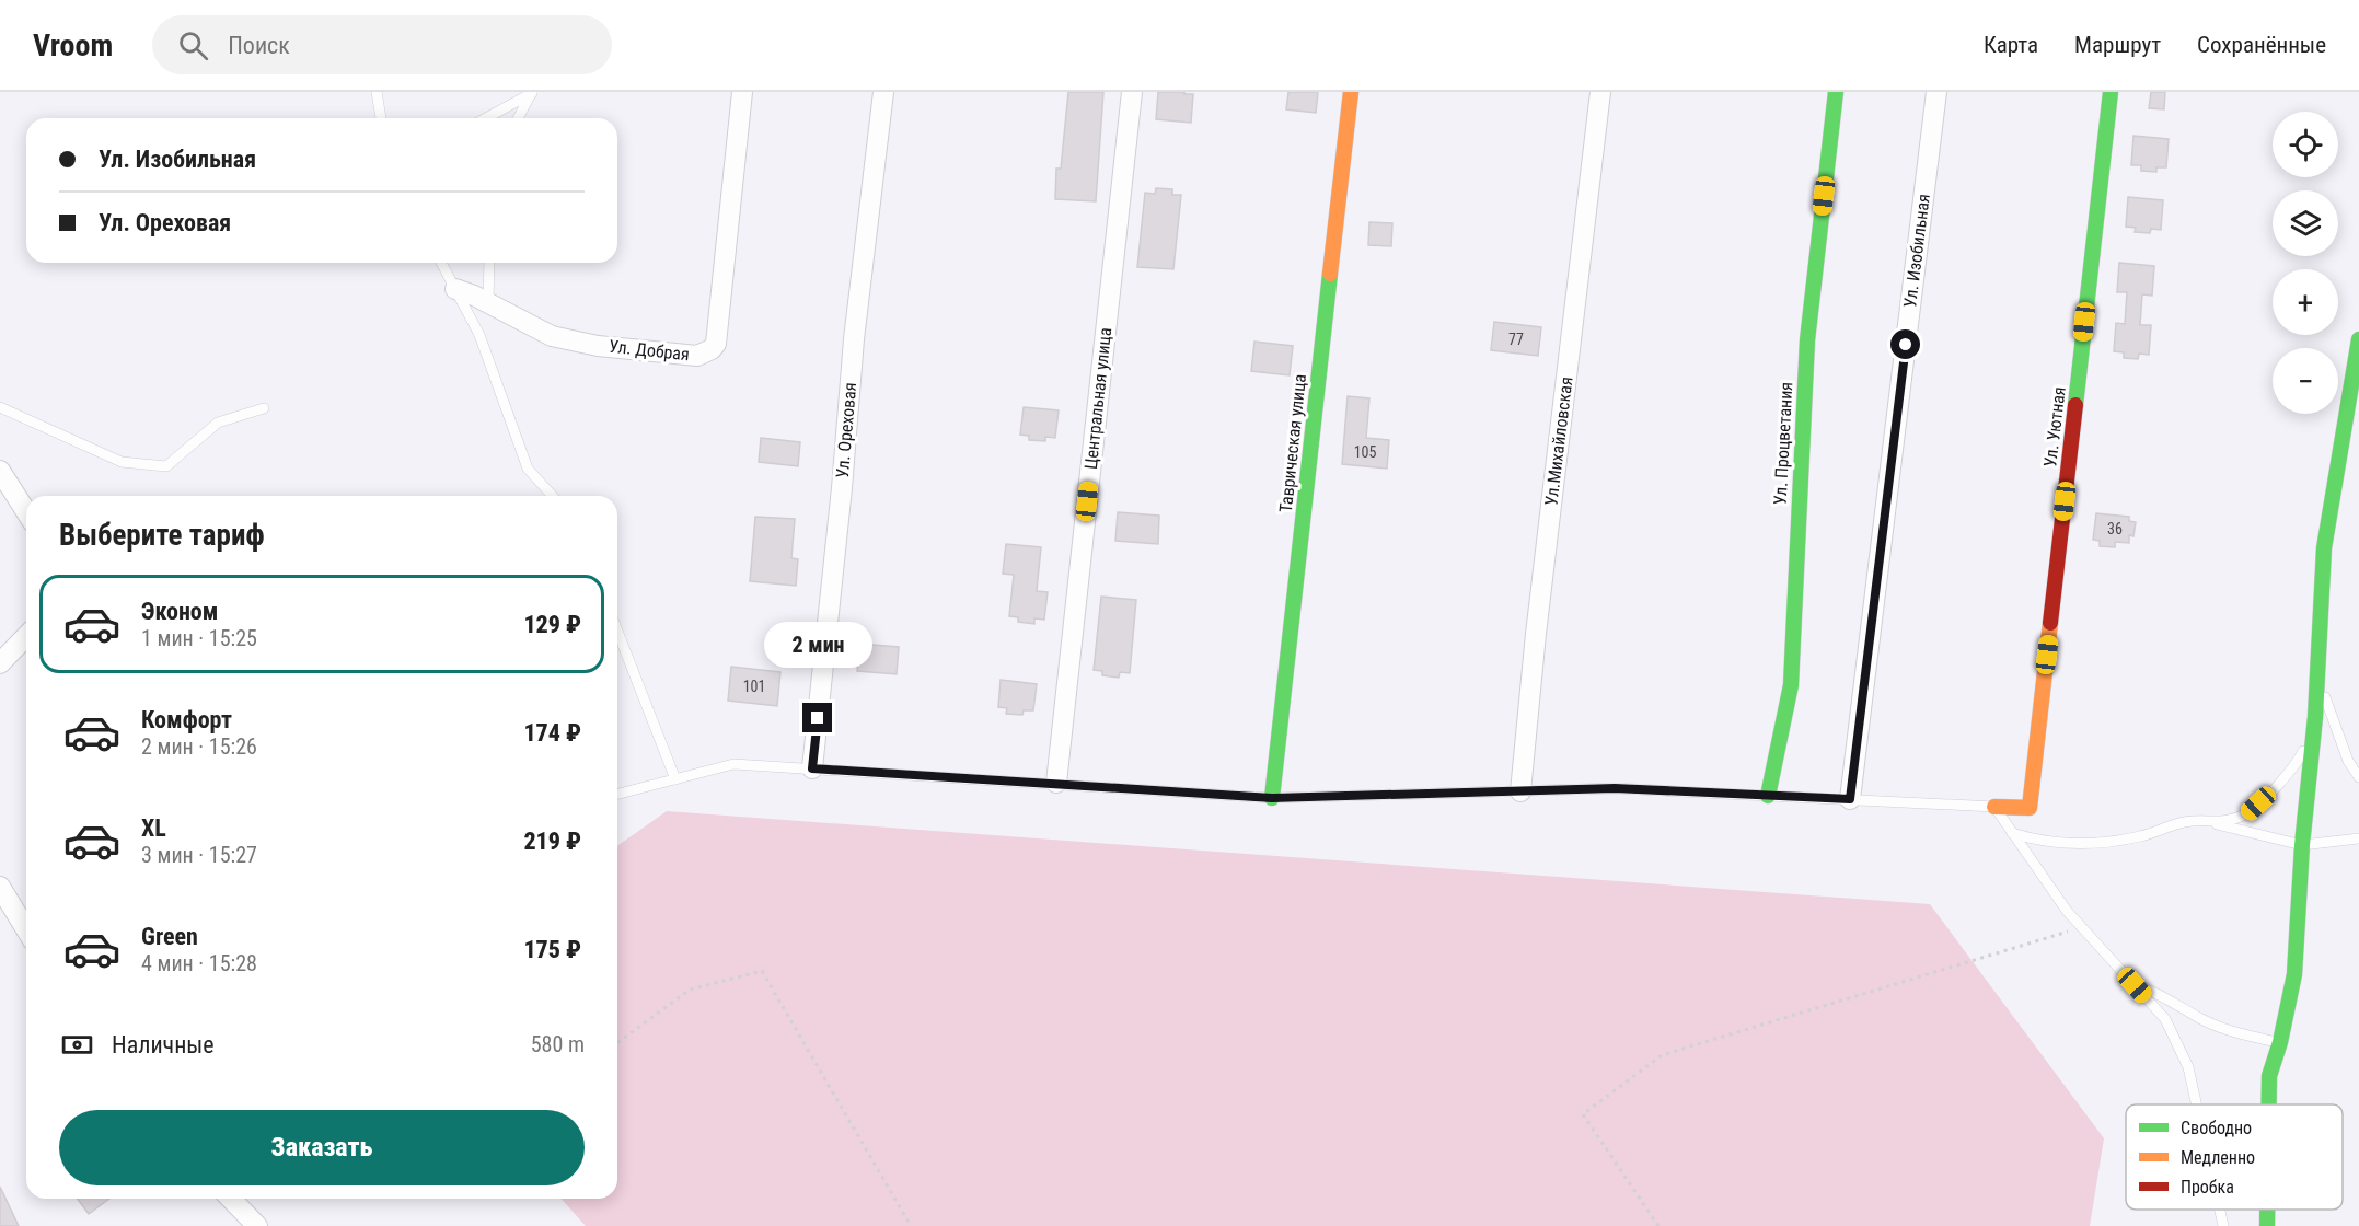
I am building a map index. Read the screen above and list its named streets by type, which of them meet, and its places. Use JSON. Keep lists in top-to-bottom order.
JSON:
{
  "streets": {
    "street": [
      "Ул. Изобильная",
      "Ул. Добрая",
      "Центральная улица",
      "Ул. Уютная",
      "Ул. Ореховая",
      "Ул.Михайловская",
      "Таврическая улица",
      "Ул. Процветания"
    ]
  },
  "house_numbers": [
    "77",
    "105",
    "36",
    "101"
  ],
  "legend": ["Свободно", "Медленно", "Пробка"],
  "page": {
    "header": "Vroom",
    "search": "Поиск",
    "nav": ["Карта", "Маршрут", "Сохранённые"],
    "map_buttons": ["+", "−"],
    "banner": ["Ул. Изобильная", "Ул. Ореховая"],
    "heading": "Выберите тариф",
    "list": [
      {
        "name": "Эконом",
        "note": "1 мин · 15:25",
        "value": "129 ₽"
      },
      {
        "name": "Комфорт",
        "note": "2 мин · 15:26",
        "value": "174 ₽"
      },
      {
        "name": "XL",
        "note": "3 мин · 15:27",
        "value": "219 ₽"
      },
      {
        "name": "Green",
        "note": "4 мин · 15:28",
        "value": "175 ₽"
      }
    ],
    "bubble": "2 мин",
    "pay": ["Наличные", "580 m"],
    "buttons": "Заказать"
  }
}
